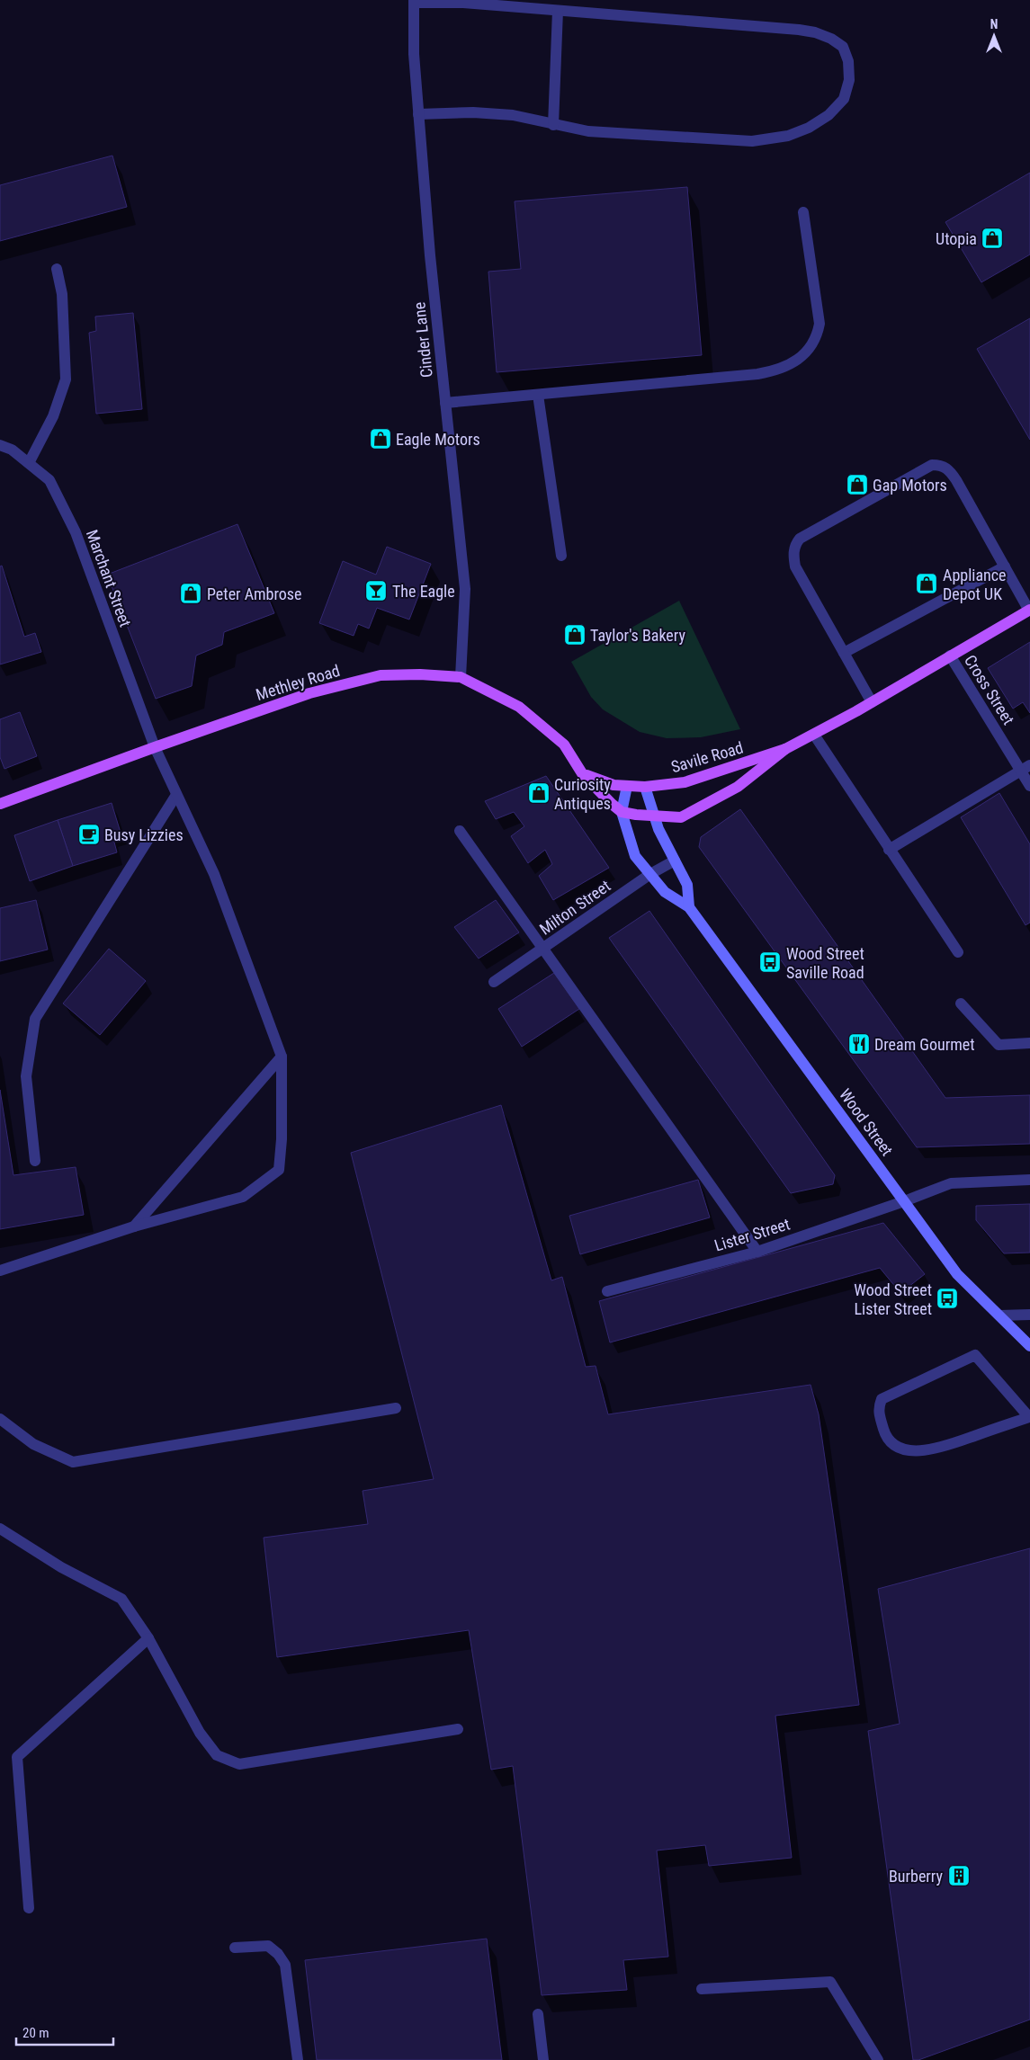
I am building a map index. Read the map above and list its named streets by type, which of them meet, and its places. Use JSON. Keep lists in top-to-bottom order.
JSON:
{
  "streets": {
    "main road": ["Methley Road", "Savile Road"],
    "street": [
      "Cinder Lane",
      "Marchant Street",
      "Cross Street",
      "Milton Street",
      "Wood Street",
      "Lister Street"
    ]
  },
  "crossings": [
    ["Cinder Lane", "Methley Road"],
    ["Marchant Street", "Methley Road"],
    ["Methley Road", "Savile Road"],
    ["Cross Street", "Savile Road"],
    ["Savile Road", "Wood Street"],
    ["Milton Street", "Wood Street"],
    ["Wood Street", "Lister Street"]
  ],
  "places": {
    "shop": [
      "Utopia",
      "Eagle Motors",
      "Gap Motors",
      "Appliance Depot UK",
      "Peter Ambrose",
      "Taylor's Bakery",
      "Curiosity Antiques"
    ],
    "bar": ["The Eagle"],
    "cafe": ["Busy Lizzies"],
    "bus stop": ["Wood Street Saville Road", "Wood Street Lister Street"],
    "restaurant": ["Dream Gourmet"],
    "building": ["Burberry"]
  },
  "scale_bar": "20 m",
  "north": "top"
}
